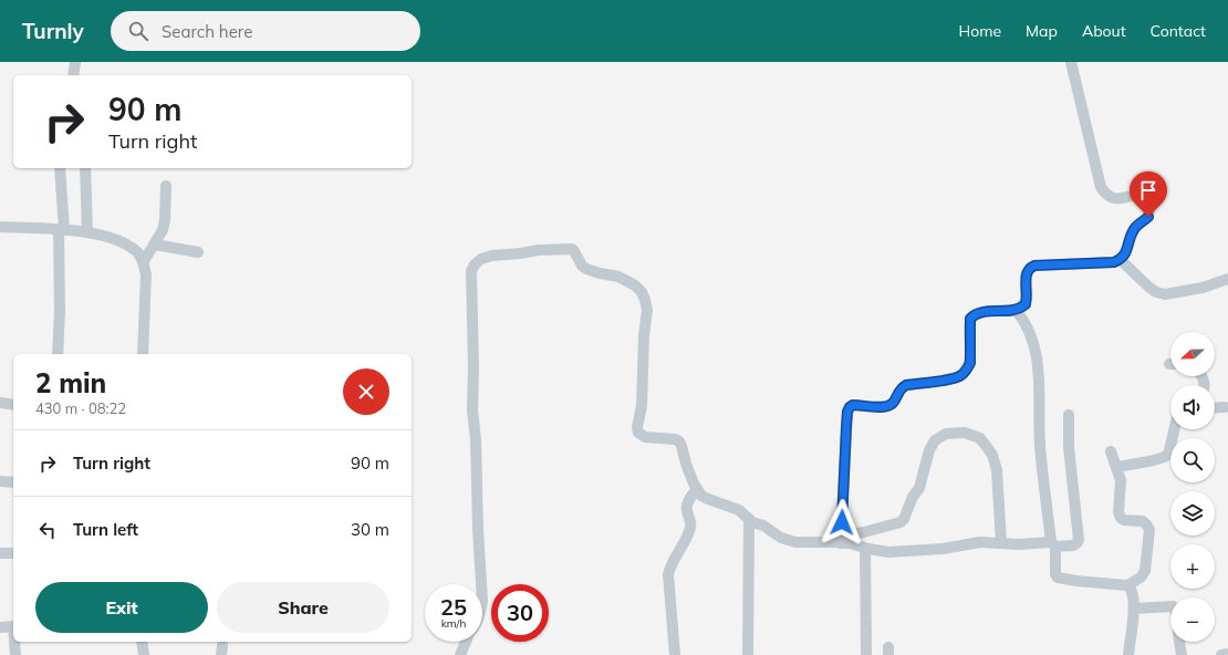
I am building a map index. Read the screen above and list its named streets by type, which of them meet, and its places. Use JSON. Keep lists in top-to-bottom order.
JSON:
{
  "north": "left",
  "page": {
    "header": "Turnly",
    "search": "Search here",
    "nav": [
      "Home",
      "Map",
      "About",
      "Contact"
    ],
    "turn": ["90 m", "Turn right"],
    "map_buttons": ["+", "−"],
    "heading": ["2 min", "430 m · 08:22"],
    "list": [
      {
        "name": "Turn right",
        "value": "90 m"
      },
      {
        "name": "Turn left",
        "value": "30 m"
      }
    ],
    "buttons": ["Exit", "Share"],
    "speed": "25 km/h",
    "limit": "30"
  }
}
